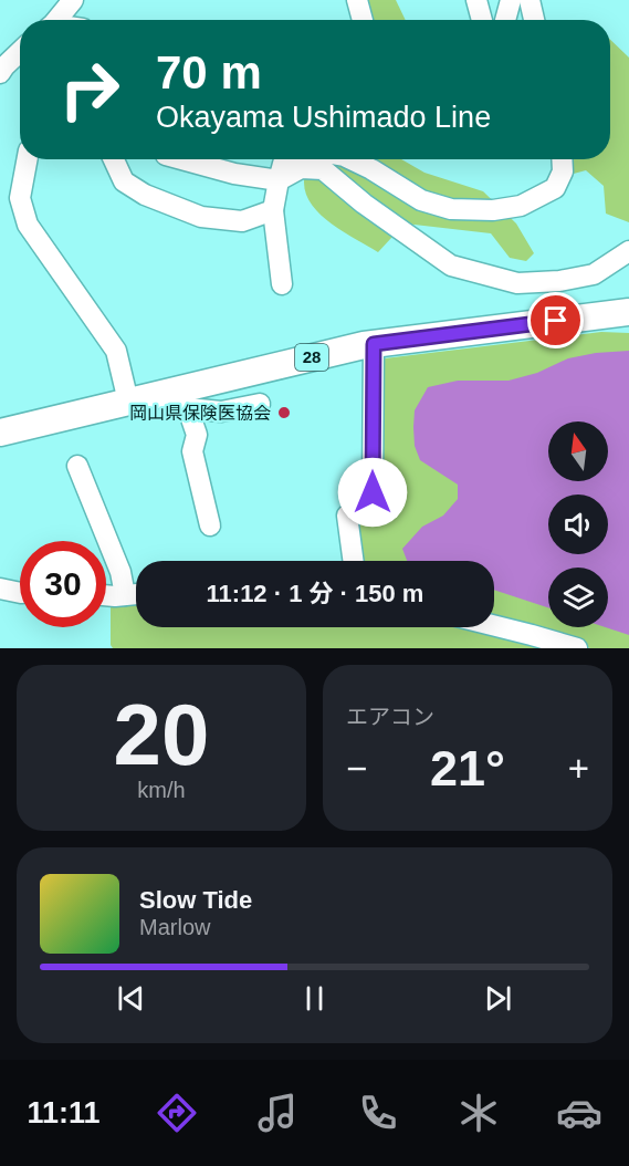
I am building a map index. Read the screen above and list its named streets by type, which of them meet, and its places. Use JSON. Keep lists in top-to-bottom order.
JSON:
{
  "streets": {
    "main road": ["28"]
  },
  "places": ["岡山県保険医協会"],
  "north": "top",
  "page": {
    "turn": ["70 m", "Okayama Ushimado Line"],
    "limit": "30",
    "trip": "11:12 · 1 分 · 150 m",
    "tile": [
      ["20", "km/h"],
      "エアコン"
    ],
    "heat": ["−", "21°", "+"],
    "song": ["Slow Tide", "Marlow"],
    "tabs": "11:11"
  }
}
